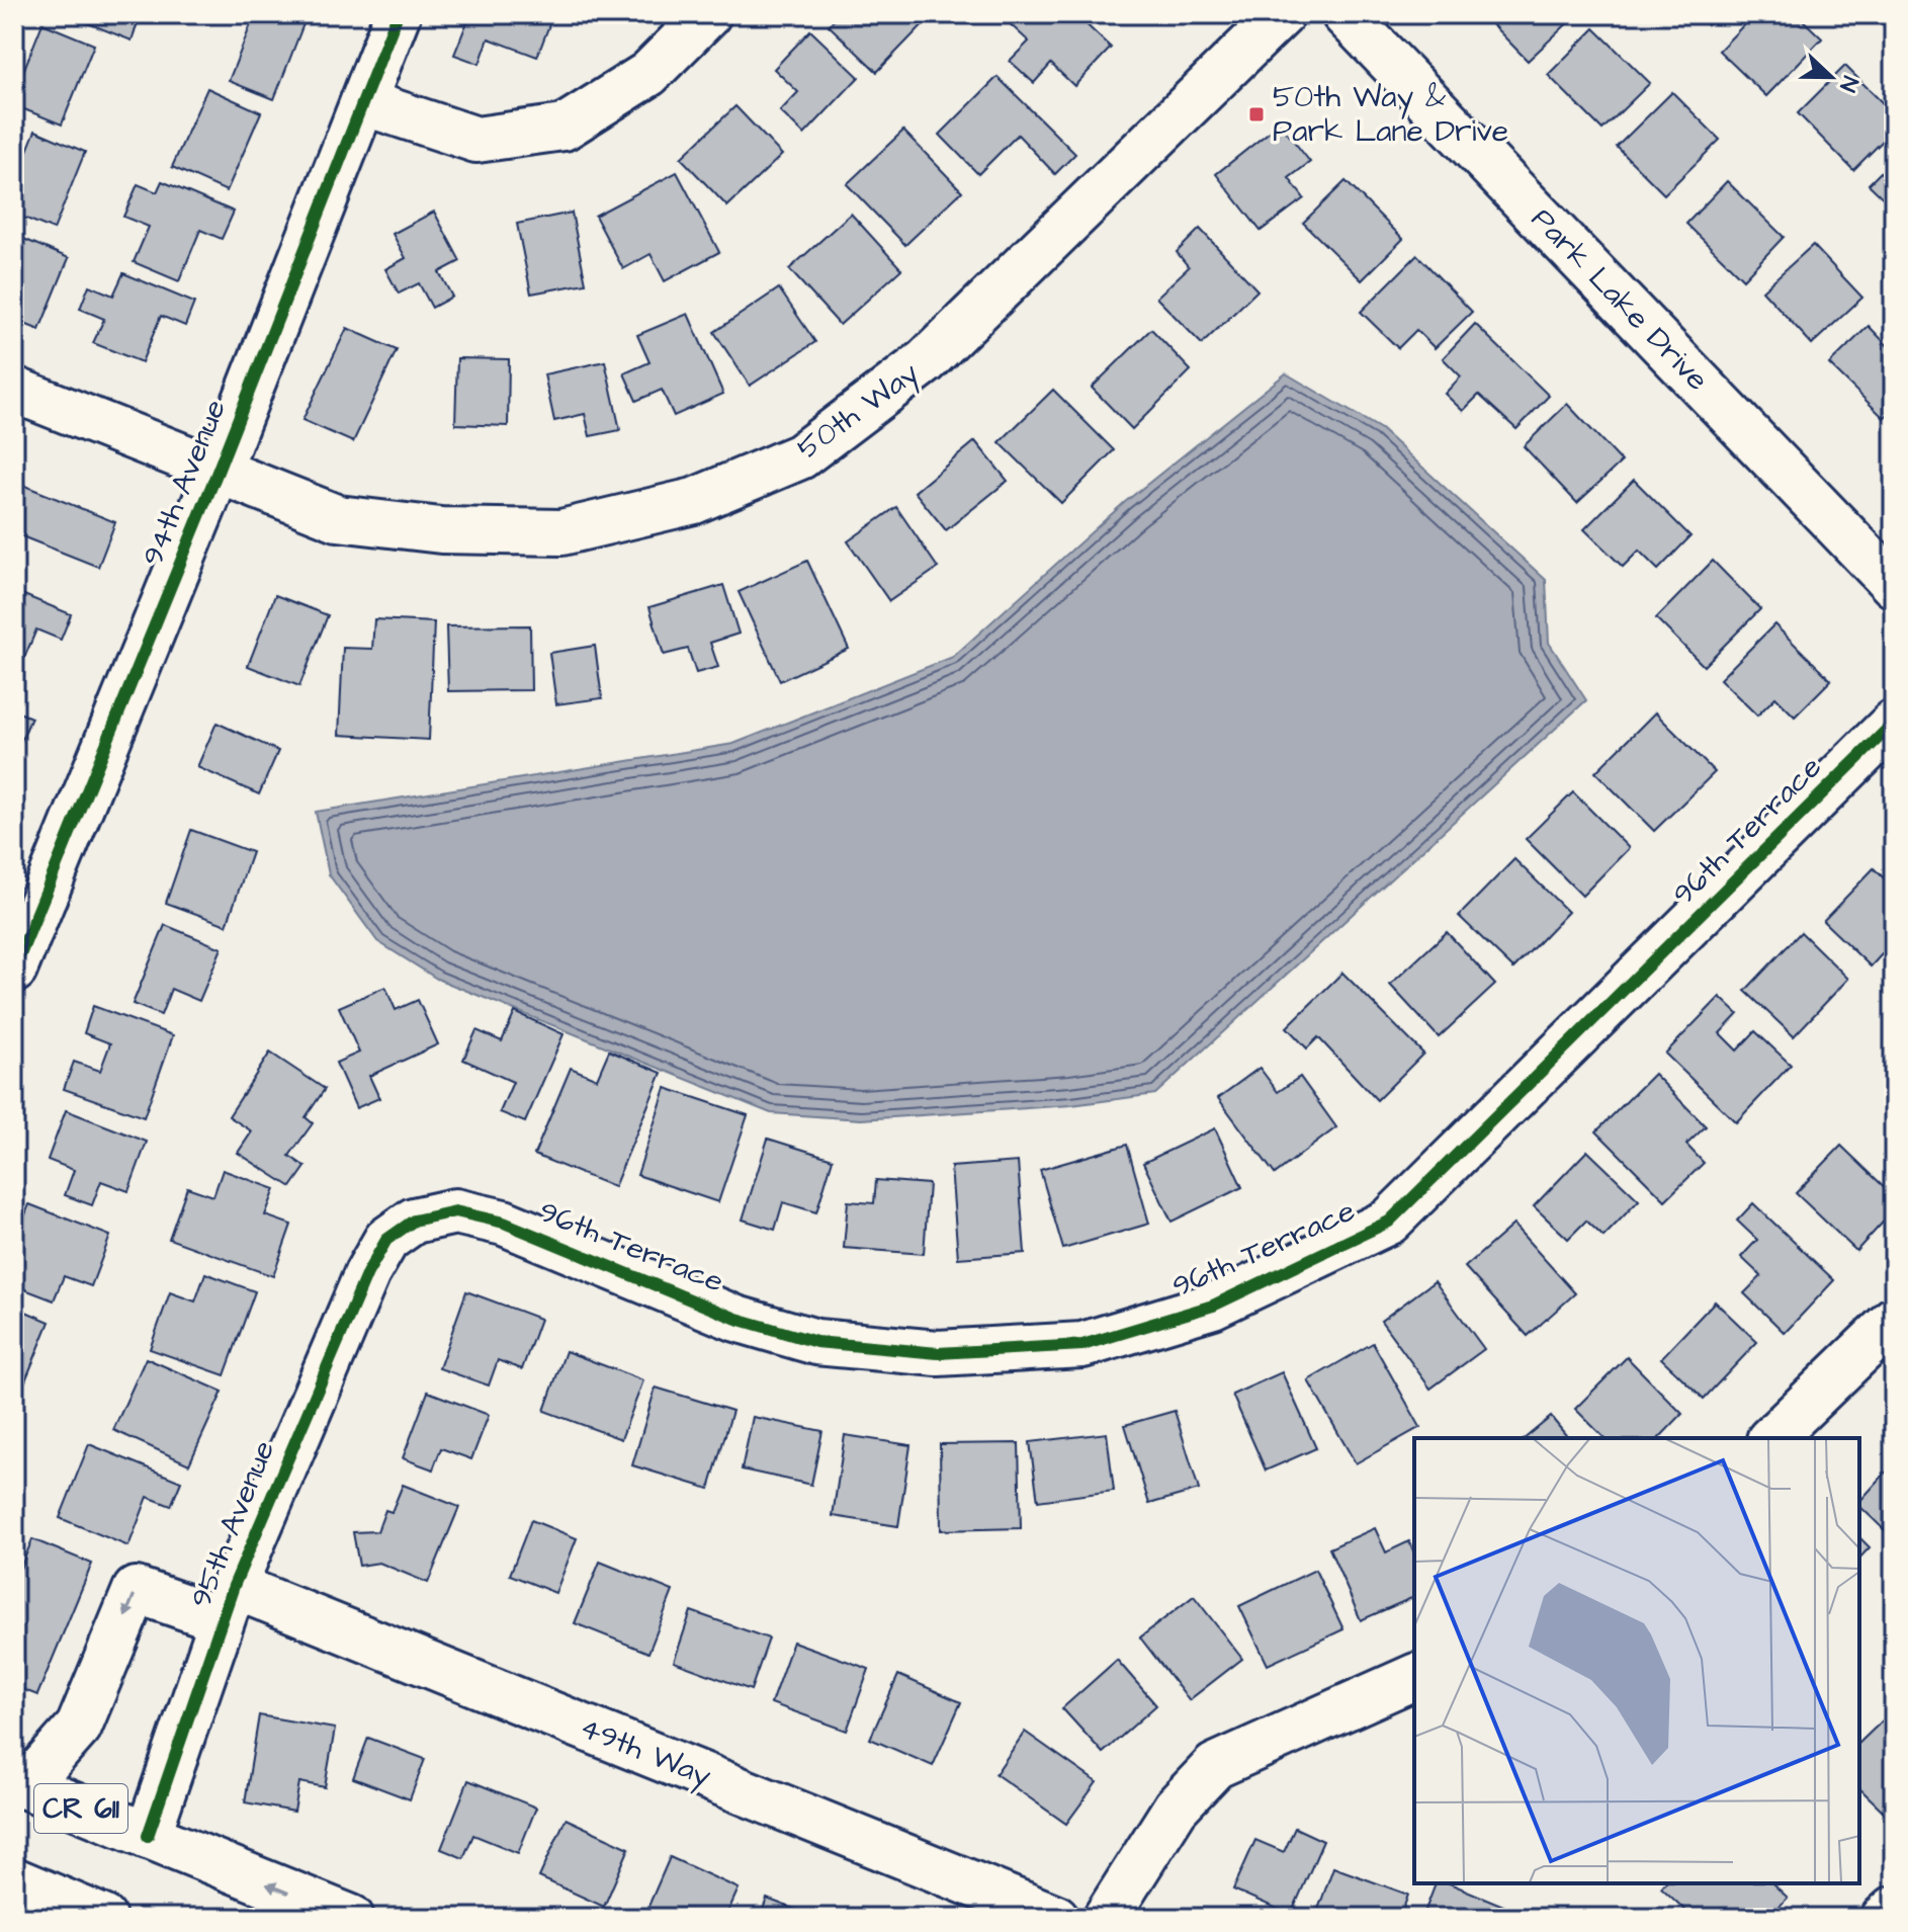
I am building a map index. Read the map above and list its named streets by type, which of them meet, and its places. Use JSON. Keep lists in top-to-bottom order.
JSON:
{
  "streets": {
    "street": [
      "Park Lake Drive",
      "50th Way",
      "94th Avenue",
      "96th Terrace",
      "95th Avenue",
      "49th Way",
      "CR 611"
    ]
  },
  "crossings": [
    ["50th Way", "94th Avenue"],
    ["96th Terrace", "95th Avenue"],
    ["95th Avenue", "49th Way"],
    ["95th Avenue", "CR 611"],
    ["49th Way", "CR 611"]
  ],
  "places": {
    "transit": ["50th Way & Park Lane Drive"]
  },
  "north": "right"
}
